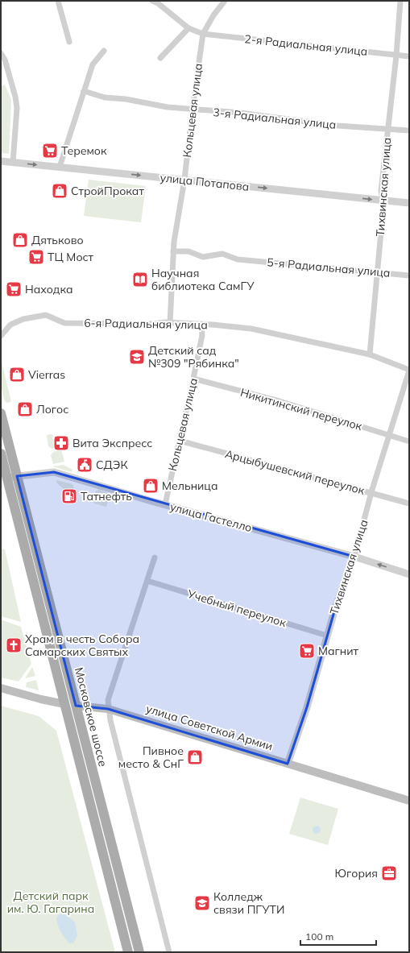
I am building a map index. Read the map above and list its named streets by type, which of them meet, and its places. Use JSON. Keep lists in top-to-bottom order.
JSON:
{
  "streets": {
    "main road": ["Московское шоссе", "улица Советской Армии"],
    "street": [
      "2-я Радиальная улица",
      "Кольцевая улица",
      "3-я Радиальная улица",
      "улица Потапова",
      "Тихвинская улица",
      "5-я Радиальная улица",
      "6-я Радиальная улица",
      "Никитинский переулок",
      "Арцыбушевский переулок",
      "улица Гастелло",
      "Учебный переулок"
    ]
  },
  "crossings": [
    ["2-я Радиальная улица", "Кольцевая улица"],
    ["2-я Радиальная улица", "Тихвинская улица"],
    ["Кольцевая улица", "3-я Радиальная улица"],
    ["Кольцевая улица", "улица Потапова"],
    ["Кольцевая улица", "5-я Радиальная улица"],
    ["Кольцевая улица", "6-я Радиальная улица"],
    ["Кольцевая улица", "Никитинский переулок"],
    ["Кольцевая улица", "Арцыбушевский переулок"],
    ["Кольцевая улица", "улица Гастелло"],
    ["3-я Радиальная улица", "Тихвинская улица"],
    ["улица Потапова", "Тихвинская улица"],
    ["Тихвинская улица", "5-я Радиальная улица"],
    ["Тихвинская улица", "6-я Радиальная улица"],
    ["Тихвинская улица", "Никитинский переулок"],
    ["Тихвинская улица", "Арцыбушевский переулок"],
    ["Тихвинская улица", "улица Гастелло"],
    ["Тихвинская улица", "Учебный переулок"],
    ["Тихвинская улица", "улица Советской Армии"],
    ["улица Гастелло", "Московское шоссе"],
    ["Московское шоссе", "улица Советской Армии"]
  ],
  "one_way": ["улица Потапова"],
  "parks": ["Детский парк им. Ю. Гагарина"],
  "places": {
    "supermarket": [
      "Теремок",
      "ТЦ Мост",
      "Находка",
      "Магнит"
    ],
    "shop": [
      "СтройПрокат",
      "Дятьково",
      "Vierras",
      "Логос",
      "Мельница",
      "Пивное место & СнГ"
    ],
    "library": ["Научная библиотека СамГУ"],
    "school or university": ["Детский сад №309 \"Рябинка\"", "Колледж связи ПГУТИ"],
    "pharmacy": ["Вита Экспресс"],
    "public building": ["СДЭК"],
    "fuel station": ["Татнефть"],
    "church": ["Храм в честь Собора Самарских Святых"],
    "office": ["Югория"]
  },
  "scale_bar": "100 m"
}
